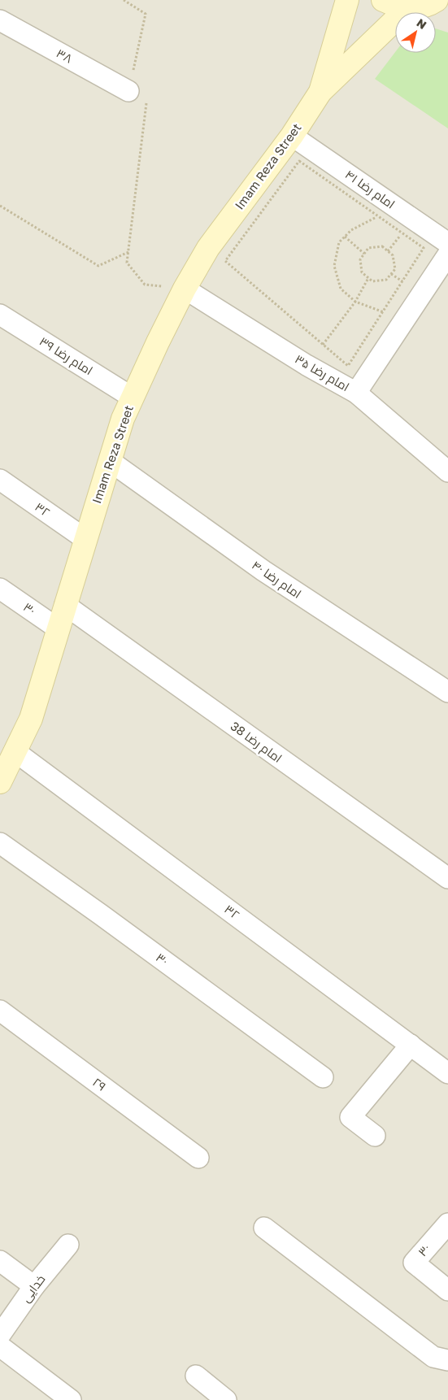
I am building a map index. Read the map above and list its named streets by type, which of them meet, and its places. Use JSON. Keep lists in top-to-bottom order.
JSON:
{
  "streets": {
    "street": [
      "۳۸",
      "Imam Reza Street",
      "امام رضا ۴۱",
      "امام رضا ۳۹",
      "امام رضا ۳۵",
      "۳۲",
      "امام رضا ۴۰",
      "۳۰",
      "امام رضا 38",
      "۲۹",
      "خدایی"
    ]
  },
  "crossings": [
    ["Imam Reza Street", "امام رضا ۴۱"],
    ["Imam Reza Street", "امام رضا ۳۹"],
    ["Imam Reza Street", "امام رضا ۳۵"],
    ["Imam Reza Street", "۳۲"],
    ["Imam Reza Street", "امام رضا ۴۰"],
    ["Imam Reza Street", "۳۰"],
    ["Imam Reza Street", "امام رضا 38"]
  ],
  "north": "top right"
}
